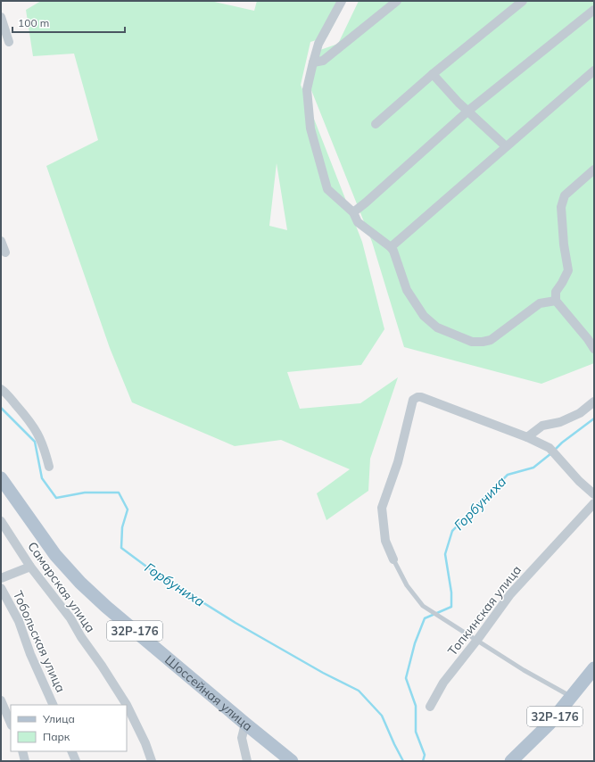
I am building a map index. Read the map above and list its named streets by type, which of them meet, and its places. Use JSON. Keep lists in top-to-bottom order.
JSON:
{
  "streets": {
    "main road": ["32Р-176", "Шоссейная улица"],
    "street": ["Самарская улица", "Топкинская улица", "Тобольская улица"]
  },
  "water": ["Горбуниха"],
  "legend": ["Улица", "Парк"],
  "scale_bar": "100 m"
}
